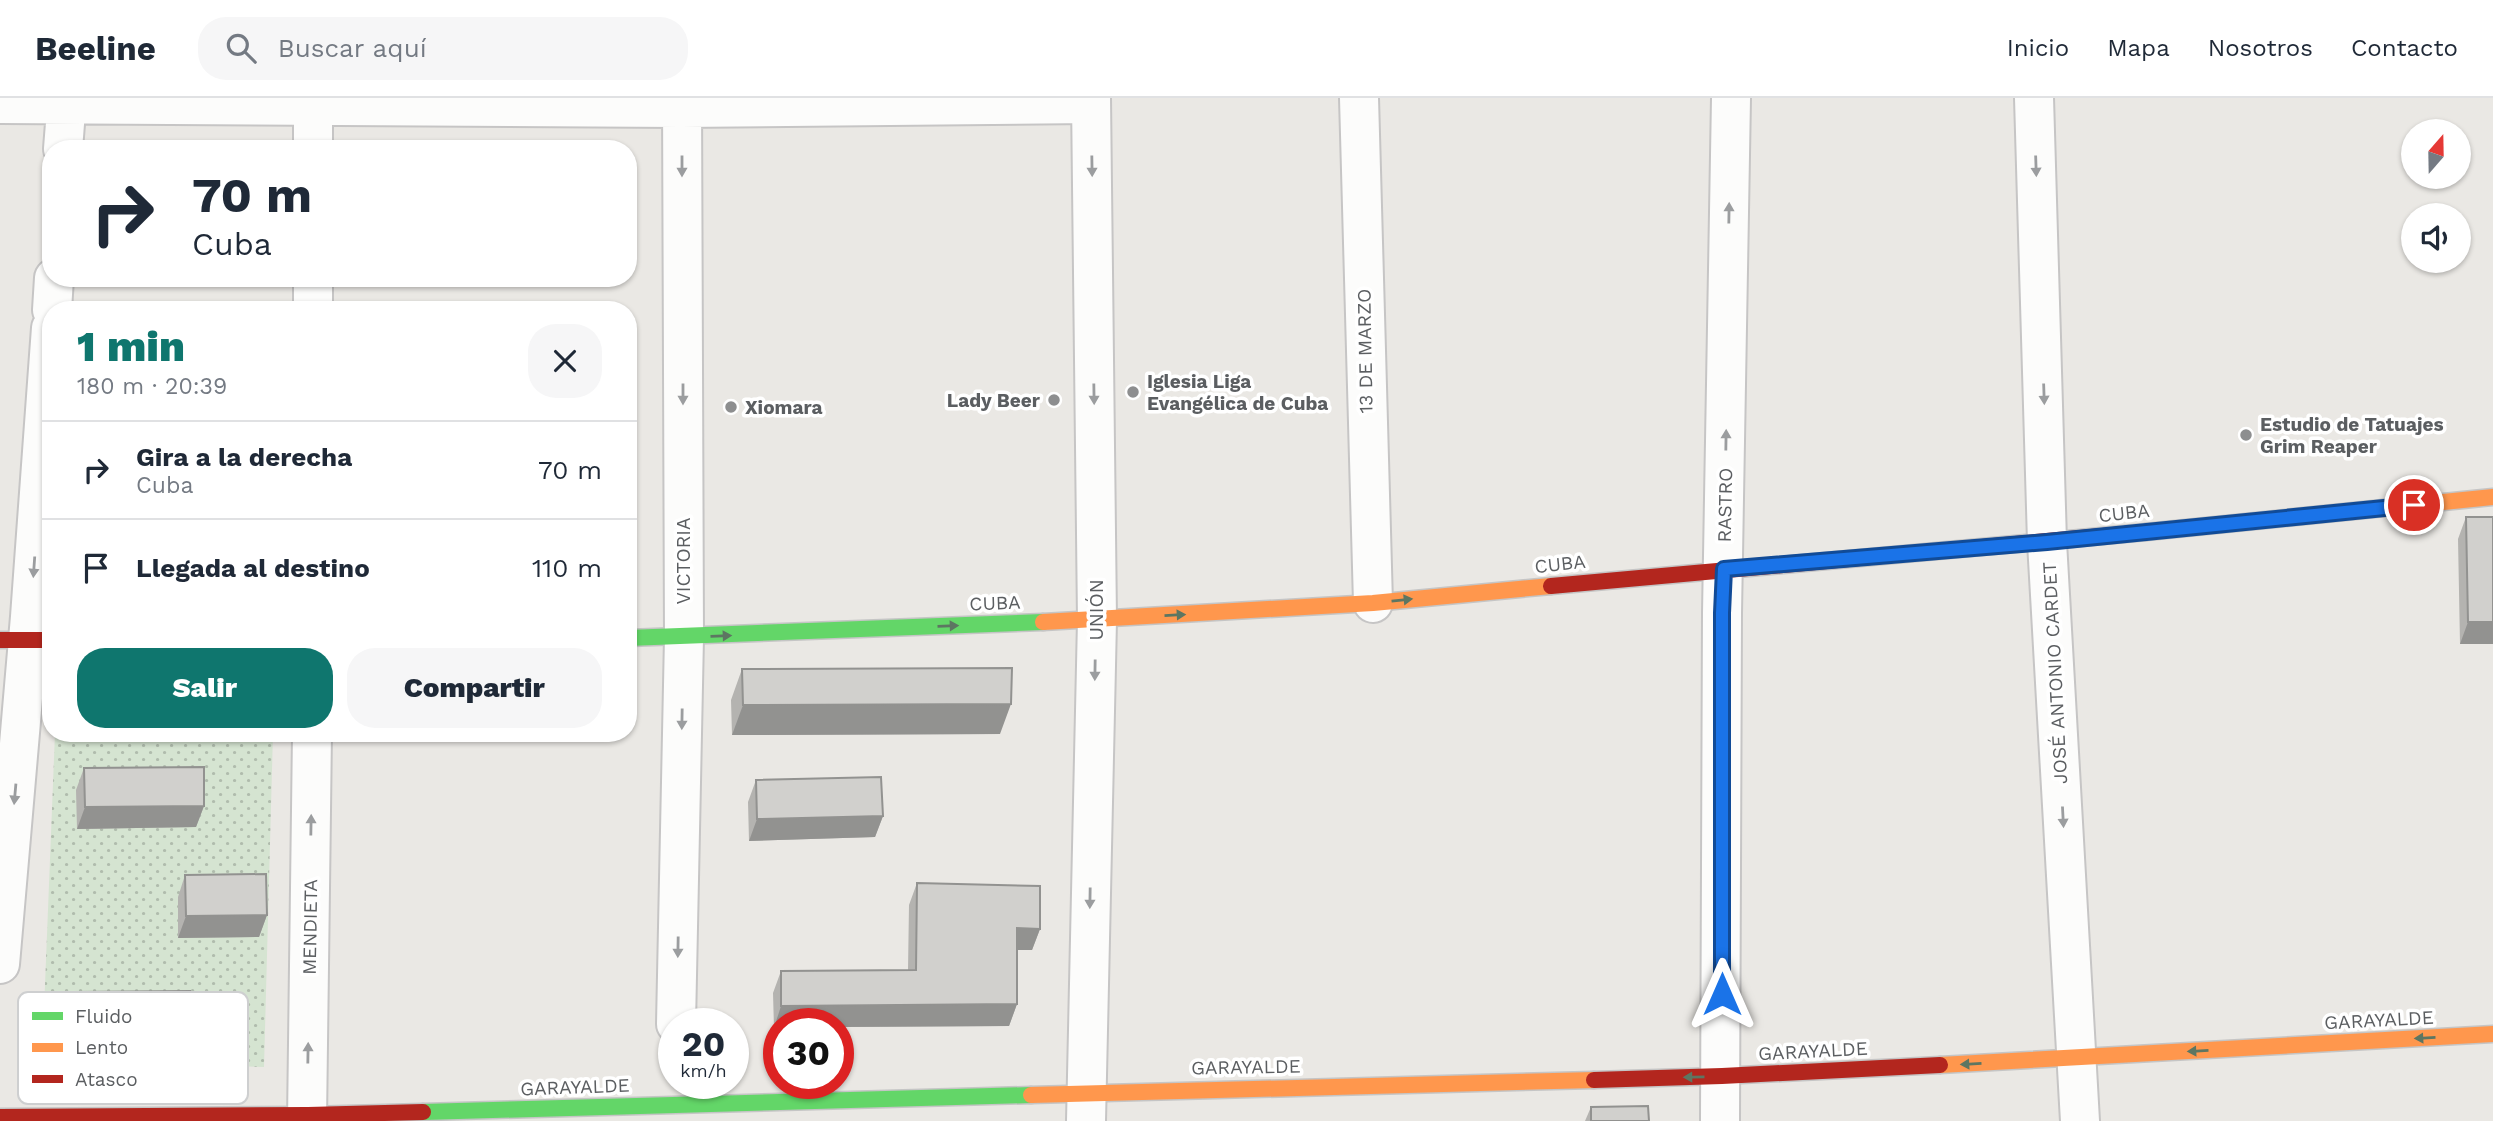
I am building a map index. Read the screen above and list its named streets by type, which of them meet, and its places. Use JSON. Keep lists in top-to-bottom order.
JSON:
{
  "streets": {
    "street": [
      "13 DE MARZO",
      "RASTRO",
      "CUBA",
      "VICTORIA",
      "UNIÓN",
      "JOSÉ ANTONIO CARDET",
      "MENDIETA",
      "GARAYALDE"
    ]
  },
  "crossings": [
    ["13 DE MARZO", "CUBA"],
    ["RASTRO", "CUBA"],
    ["RASTRO", "GARAYALDE"],
    ["CUBA", "VICTORIA"],
    ["CUBA", "UNIÓN"],
    ["CUBA", "JOSÉ ANTONIO CARDET"],
    ["UNIÓN", "GARAYALDE"],
    ["JOSÉ ANTONIO CARDET", "GARAYALDE"],
    ["MENDIETA", "GARAYALDE"]
  ],
  "one_way": [
    "RASTRO",
    "CUBA",
    "VICTORIA",
    "UNIÓN",
    "JOSÉ ANTONIO CARDET",
    "GARAYALDE"
  ],
  "places": [
    "Iglesia Liga Evangélica de Cuba",
    "Lady Beer",
    "Xiomara",
    "Estudio de Tatuajes Grim Reaper"
  ],
  "legend": ["Fluido", "Lento", "Atasco"],
  "north": "top",
  "page": {
    "header": "Beeline",
    "search": "Buscar aquí",
    "nav": [
      "Inicio",
      "Mapa",
      "Nosotros",
      "Contacto"
    ],
    "turn": ["70 m", "Cuba"],
    "heading": ["1 min", "180 m · 20:39"],
    "list": [
      {
        "name": "Gira a la derecha",
        "note": "Cuba",
        "value": "70 m"
      },
      {
        "name": "Llegada al destino",
        "value": "110 m"
      }
    ],
    "buttons": ["Salir", "Compartir"],
    "speed": "20 km/h",
    "limit": "30"
  }
}
